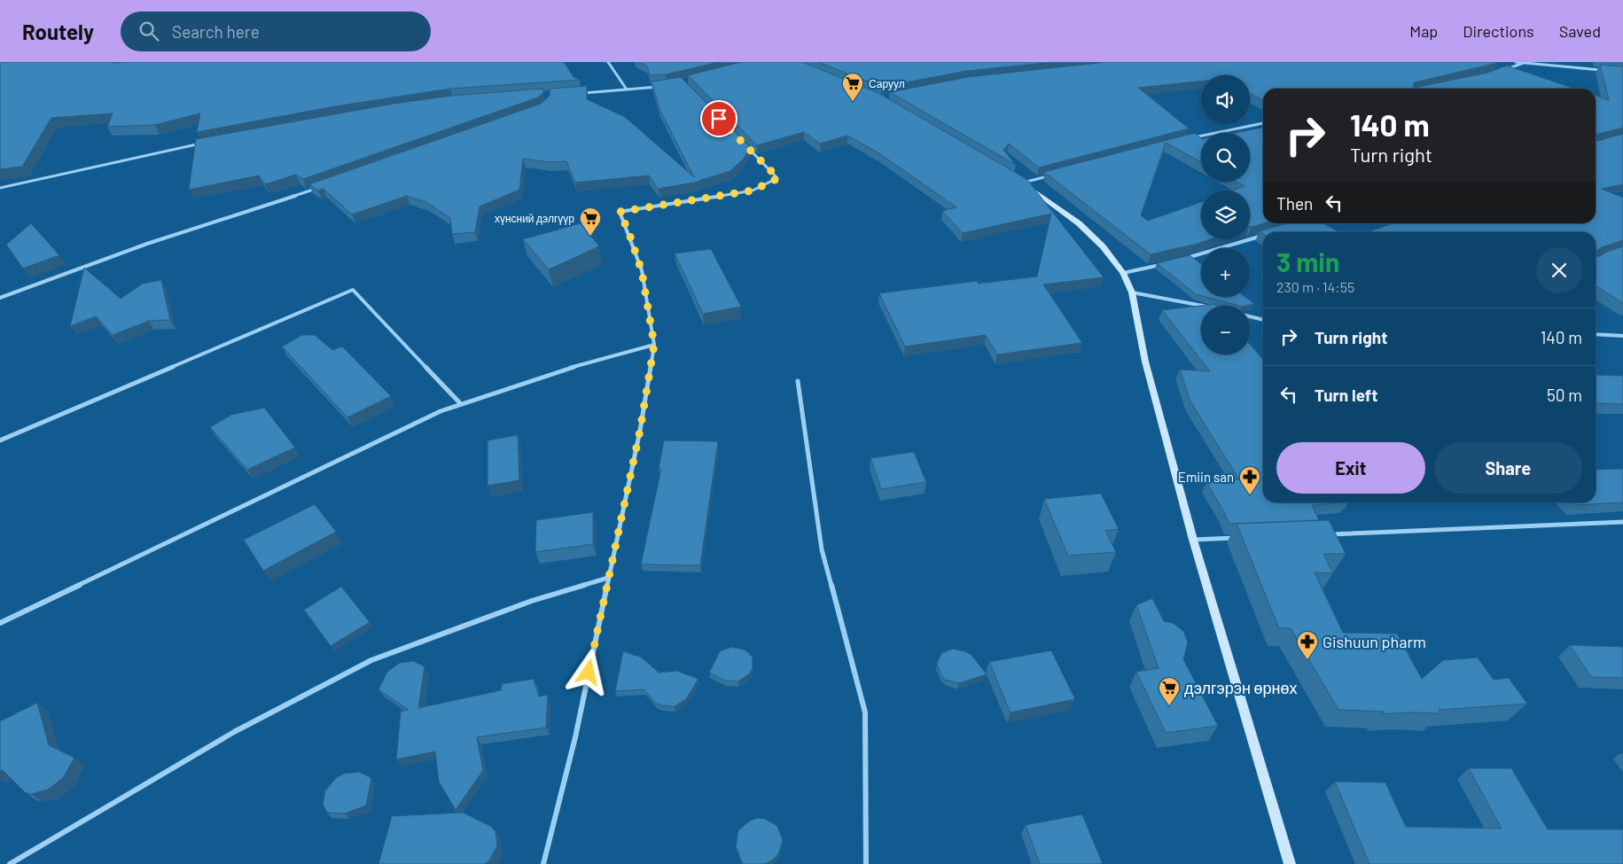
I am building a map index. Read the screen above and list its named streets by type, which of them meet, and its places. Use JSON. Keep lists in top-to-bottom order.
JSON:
{
  "places": {
    "supermarket": ["Саруул", "хүнсний дэлгүүр", "дэлгэрэн өрнөх"],
    "pharmacy": ["Emiin san", "Gishuun pharm"]
  },
  "page": {
    "header": "Routely",
    "search": "Search here",
    "nav": ["Map", "Directions", "Saved"],
    "map_buttons": ["+", "−"],
    "turn": ["140 m", "Turn right"],
    "then": "Then",
    "heading": ["3 min", "230 m · 14:55"],
    "list": [
      {
        "name": "Turn right",
        "value": "140 m"
      },
      {
        "name": "Turn left",
        "value": "50 m"
      }
    ],
    "buttons": ["Exit", "Share"]
  }
}
